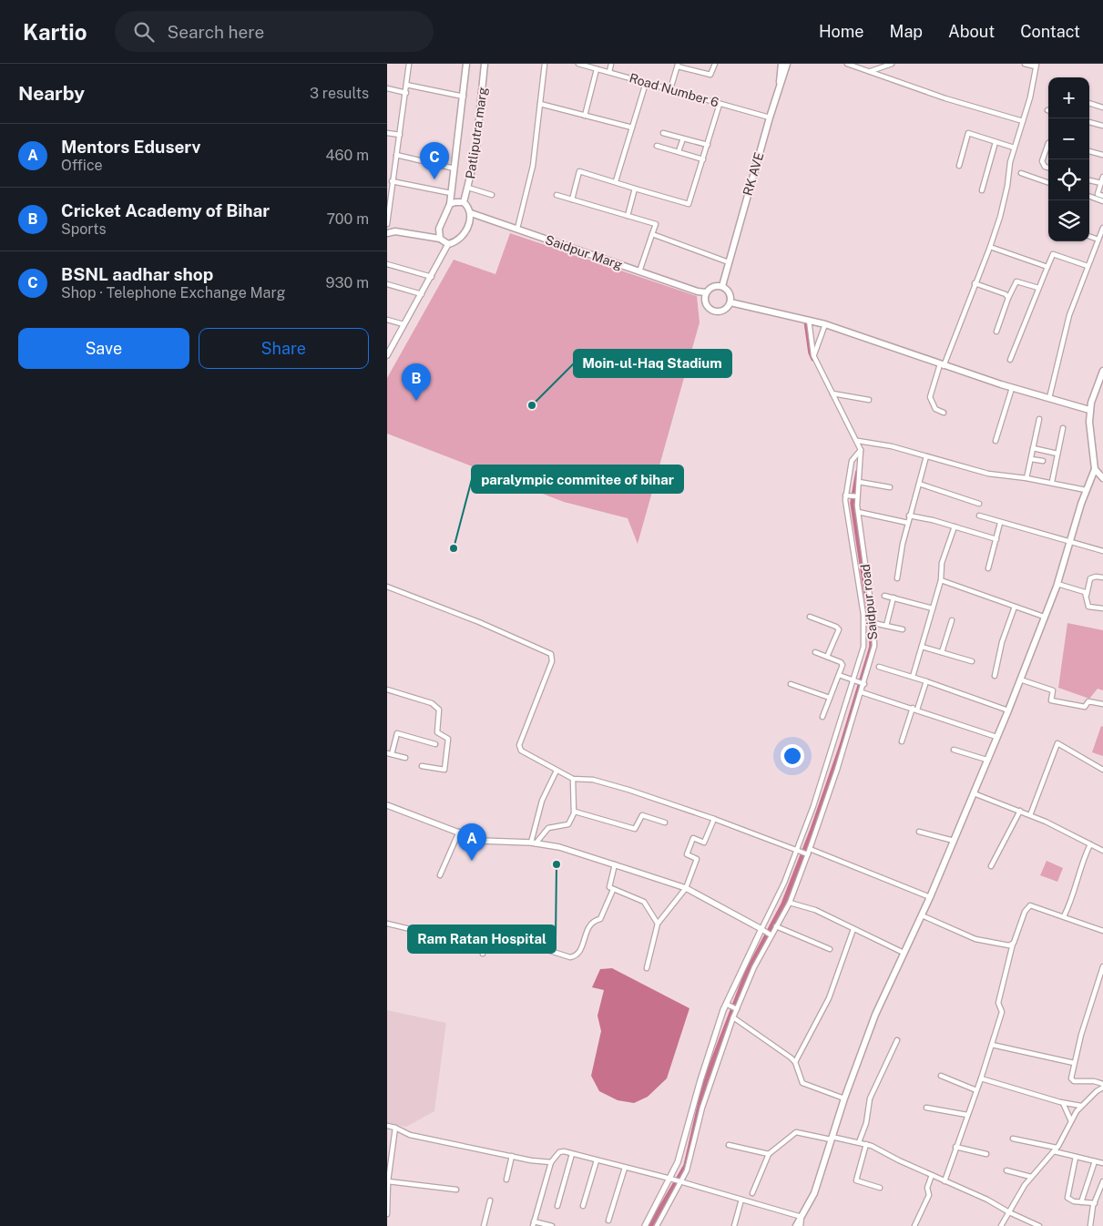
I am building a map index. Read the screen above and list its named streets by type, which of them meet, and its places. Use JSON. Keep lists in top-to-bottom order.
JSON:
{
  "streets": {
    "main road": ["Patliputra marg", "RK AVE", "Saidpur Marg"],
    "street": ["Road Number 6", "Saidpur road"]
  },
  "crossings": [
    ["Road Number 6", "RK AVE"],
    ["Patliputra marg", "Saidpur Marg"],
    ["RK AVE", "Saidpur Marg"]
  ],
  "places": ["Moin-ul-Haq Stadium", "paralympic commitee of bihar", "Ram Ratan Hospital"],
  "page": {
    "header": "Kartio",
    "search": "Search here",
    "nav": [
      "Home",
      "Map",
      "About",
      "Contact"
    ],
    "heading": ["Nearby", "3 results"],
    "map_buttons": ["+", "−"],
    "list": [
      {
        "mark": "A",
        "name": "Mentors Eduserv",
        "note": "Office",
        "value": "460 m"
      },
      {
        "mark": "B",
        "name": "Cricket Academy of Bihar",
        "note": "Sports",
        "value": "700 m"
      },
      {
        "mark": "C",
        "name": "BSNL aadhar shop",
        "note": "Shop · Telephone Exchange Marg",
        "value": "930 m"
      }
    ],
    "pins": ["C", "B", "A"],
    "buttons": ["Save", "Share"]
  }
}
